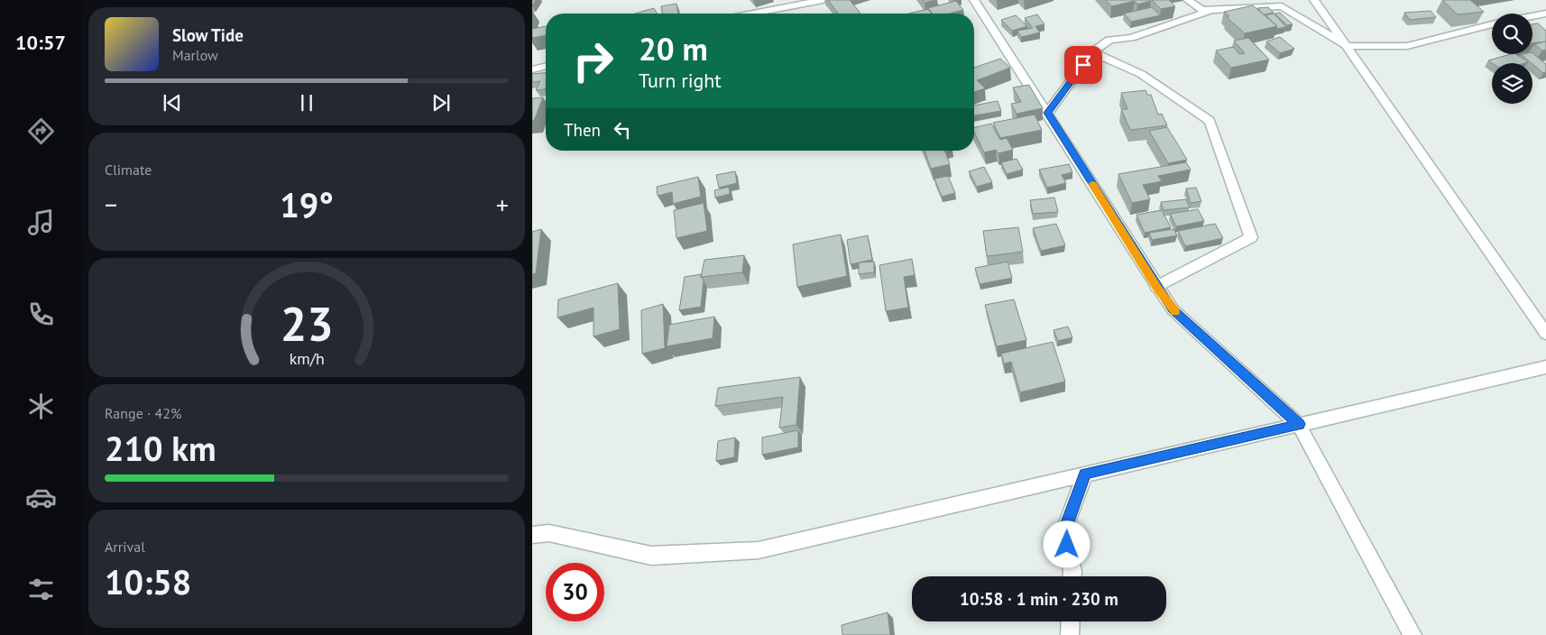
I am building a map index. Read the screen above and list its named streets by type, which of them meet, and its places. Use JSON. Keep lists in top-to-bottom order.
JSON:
{
  "page": {
    "tabs": "10:57",
    "turn": ["20 m", "Turn right"],
    "song": ["Slow Tide", "Marlow"],
    "then": "Then",
    "tile": [
      "Climate",
      ["Range · 42%", "210 km"],
      ["Arrival", "10:58"]
    ],
    "heat": ["−", "19°", "+"],
    "limit": "30",
    "trip": "10:58 · 1 min · 230 m",
    "gauge": ["23", "km/h"]
  }
}
